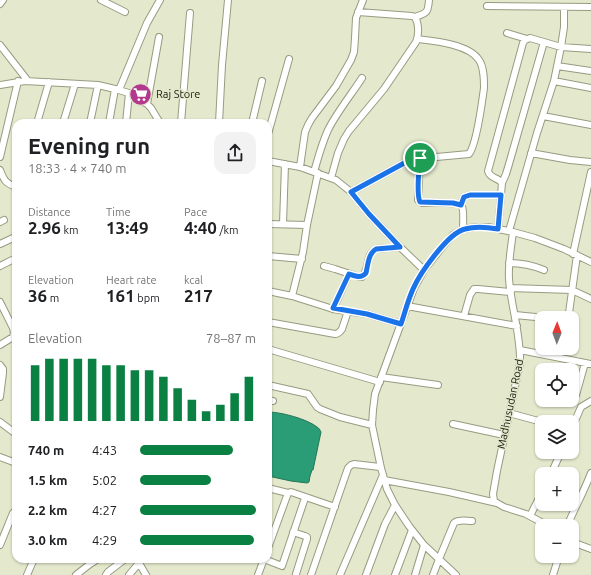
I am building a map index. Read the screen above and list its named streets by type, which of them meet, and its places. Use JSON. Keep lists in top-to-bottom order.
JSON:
{
  "streets": {
    "street": ["Madhusudan Road"]
  },
  "places": {
    "supermarket": ["Raj Store"]
  },
  "north": "top",
  "page": {
    "heading": ["Evening run", "18:33 · 4 × 740 m"],
    "stats": [
      ["Distance", "2.96 km"],
      ["Time", "13:49"],
      ["Pace", "4:40 /km"],
      ["Elevation", "36 m"],
      ["Heart rate", "161 bpm"],
      ["kcal", "217"]
    ],
    "map_buttons": ["+", "−"],
    "chart": ["Elevation", "78–87 m"],
    "list": [
      {
        "name": "740 m",
        "note": "4:43"
      },
      {
        "name": "1.5 km",
        "note": "5:02"
      },
      {
        "name": "2.2 km",
        "note": "4:27"
      },
      {
        "name": "3.0 km",
        "note": "4:29"
      }
    ]
  }
}
